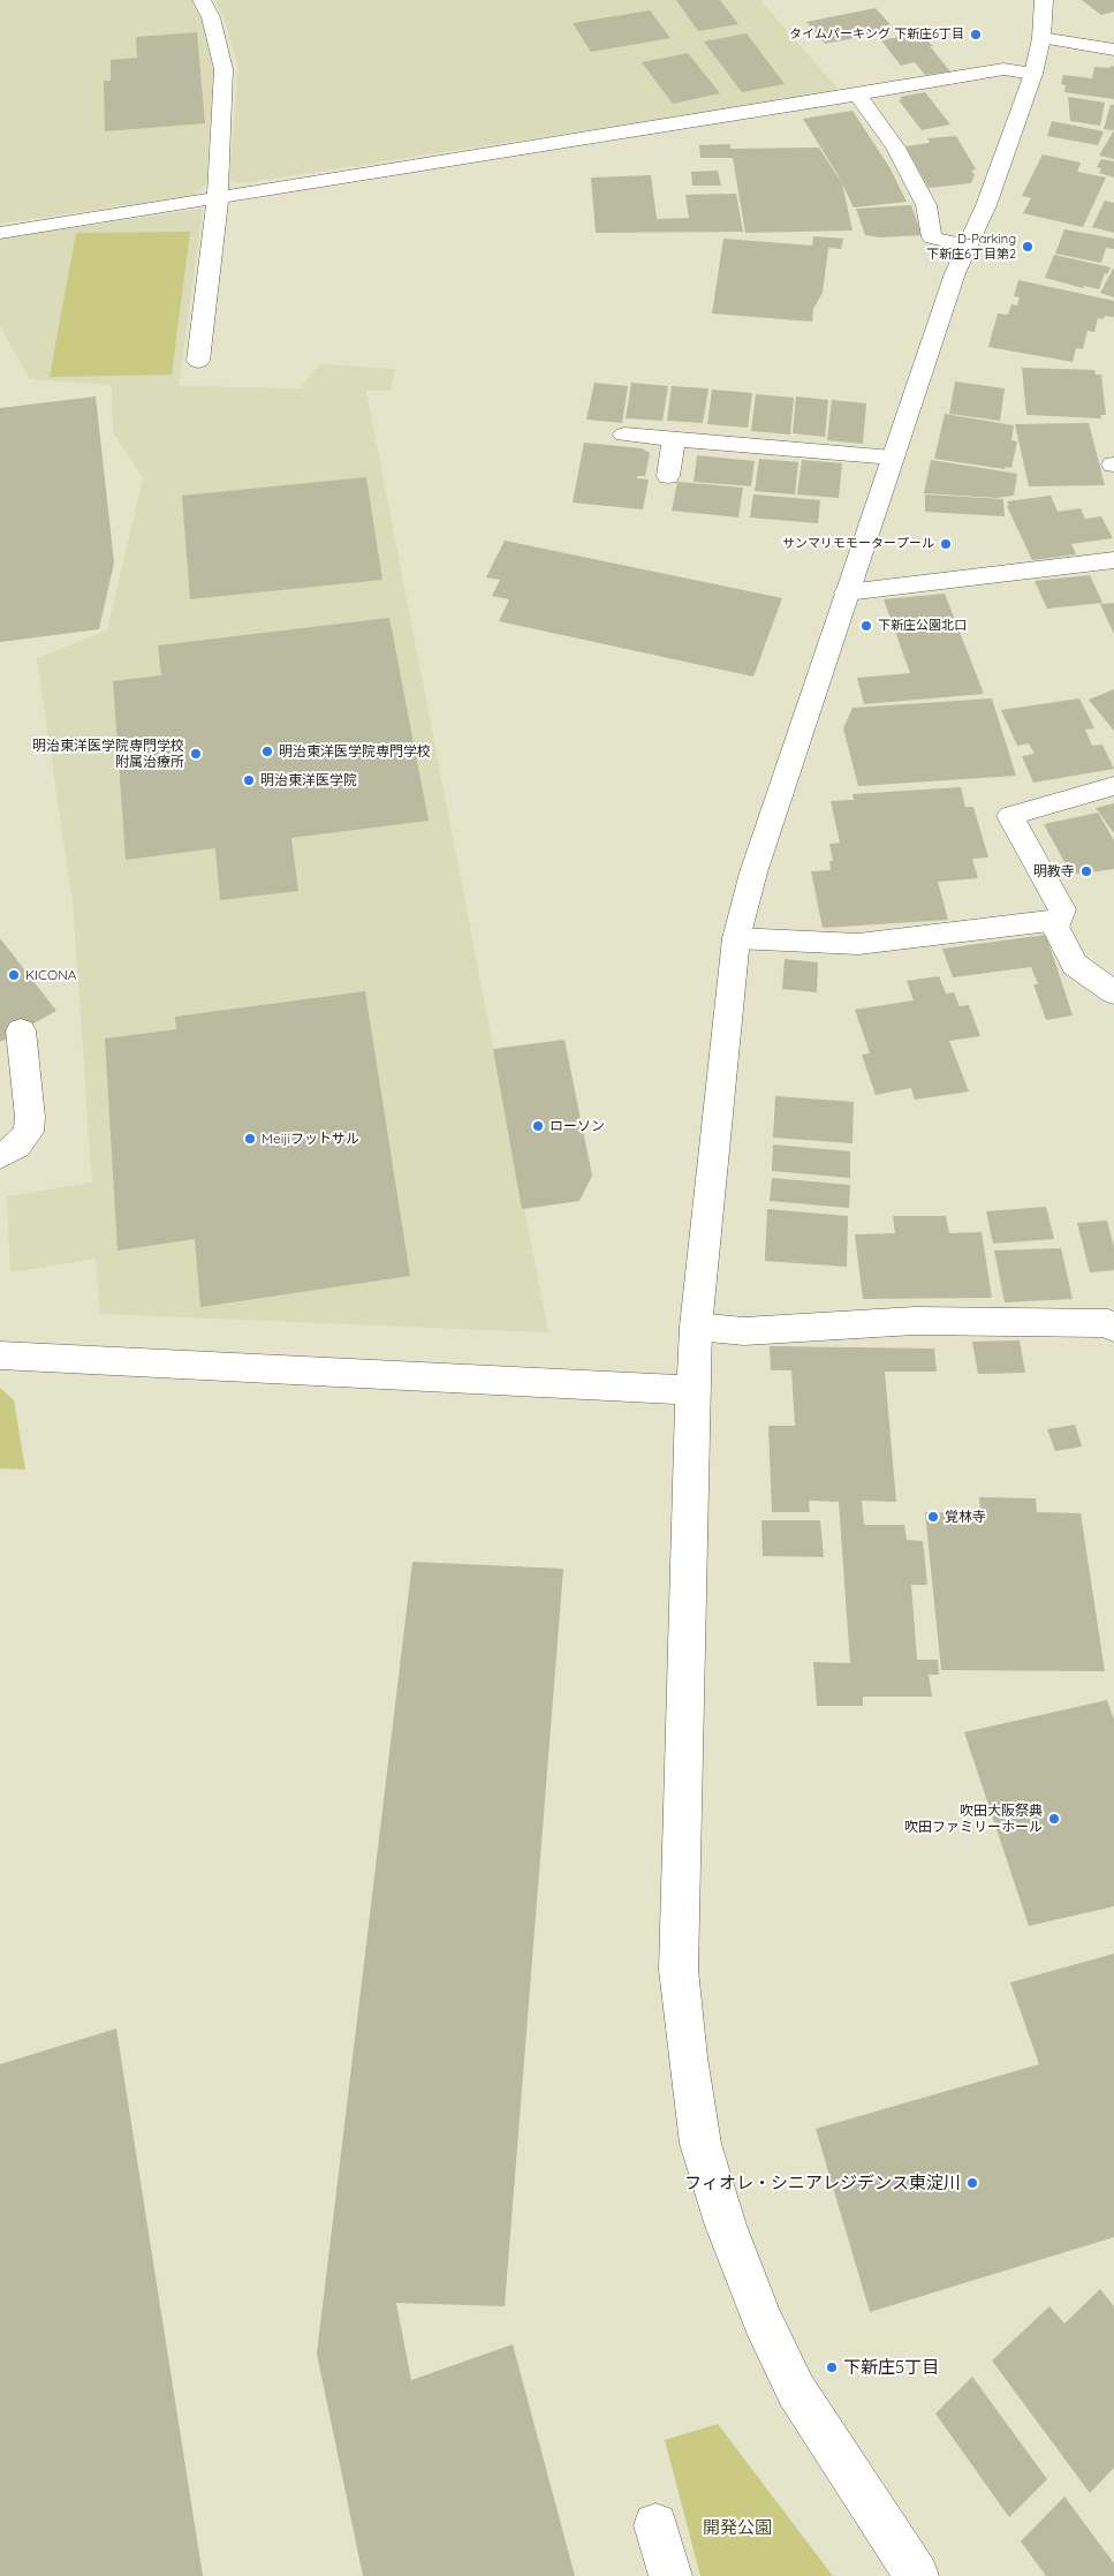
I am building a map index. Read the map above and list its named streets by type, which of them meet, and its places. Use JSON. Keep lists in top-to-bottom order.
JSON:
{
  "parks": ["開発公園"],
  "places": [
    "タイムパーキング 下新庄6丁目",
    "D-Parking 下新庄6丁目第2",
    "サンマリモモータープール",
    "下新庄公園北口",
    "明治東洋医学院専門学校",
    "明治東洋医学院専門学校 附属治療所",
    "明治東洋医学院",
    "明教寺",
    "KICONA",
    "ローソン",
    "Meijiフットサル",
    "覚林寺",
    "吹田大阪祭典 吹田ファミリーホール",
    "フィオレ・シニアレジデンス東淀川",
    "下新庄5丁目"
  ]
}
